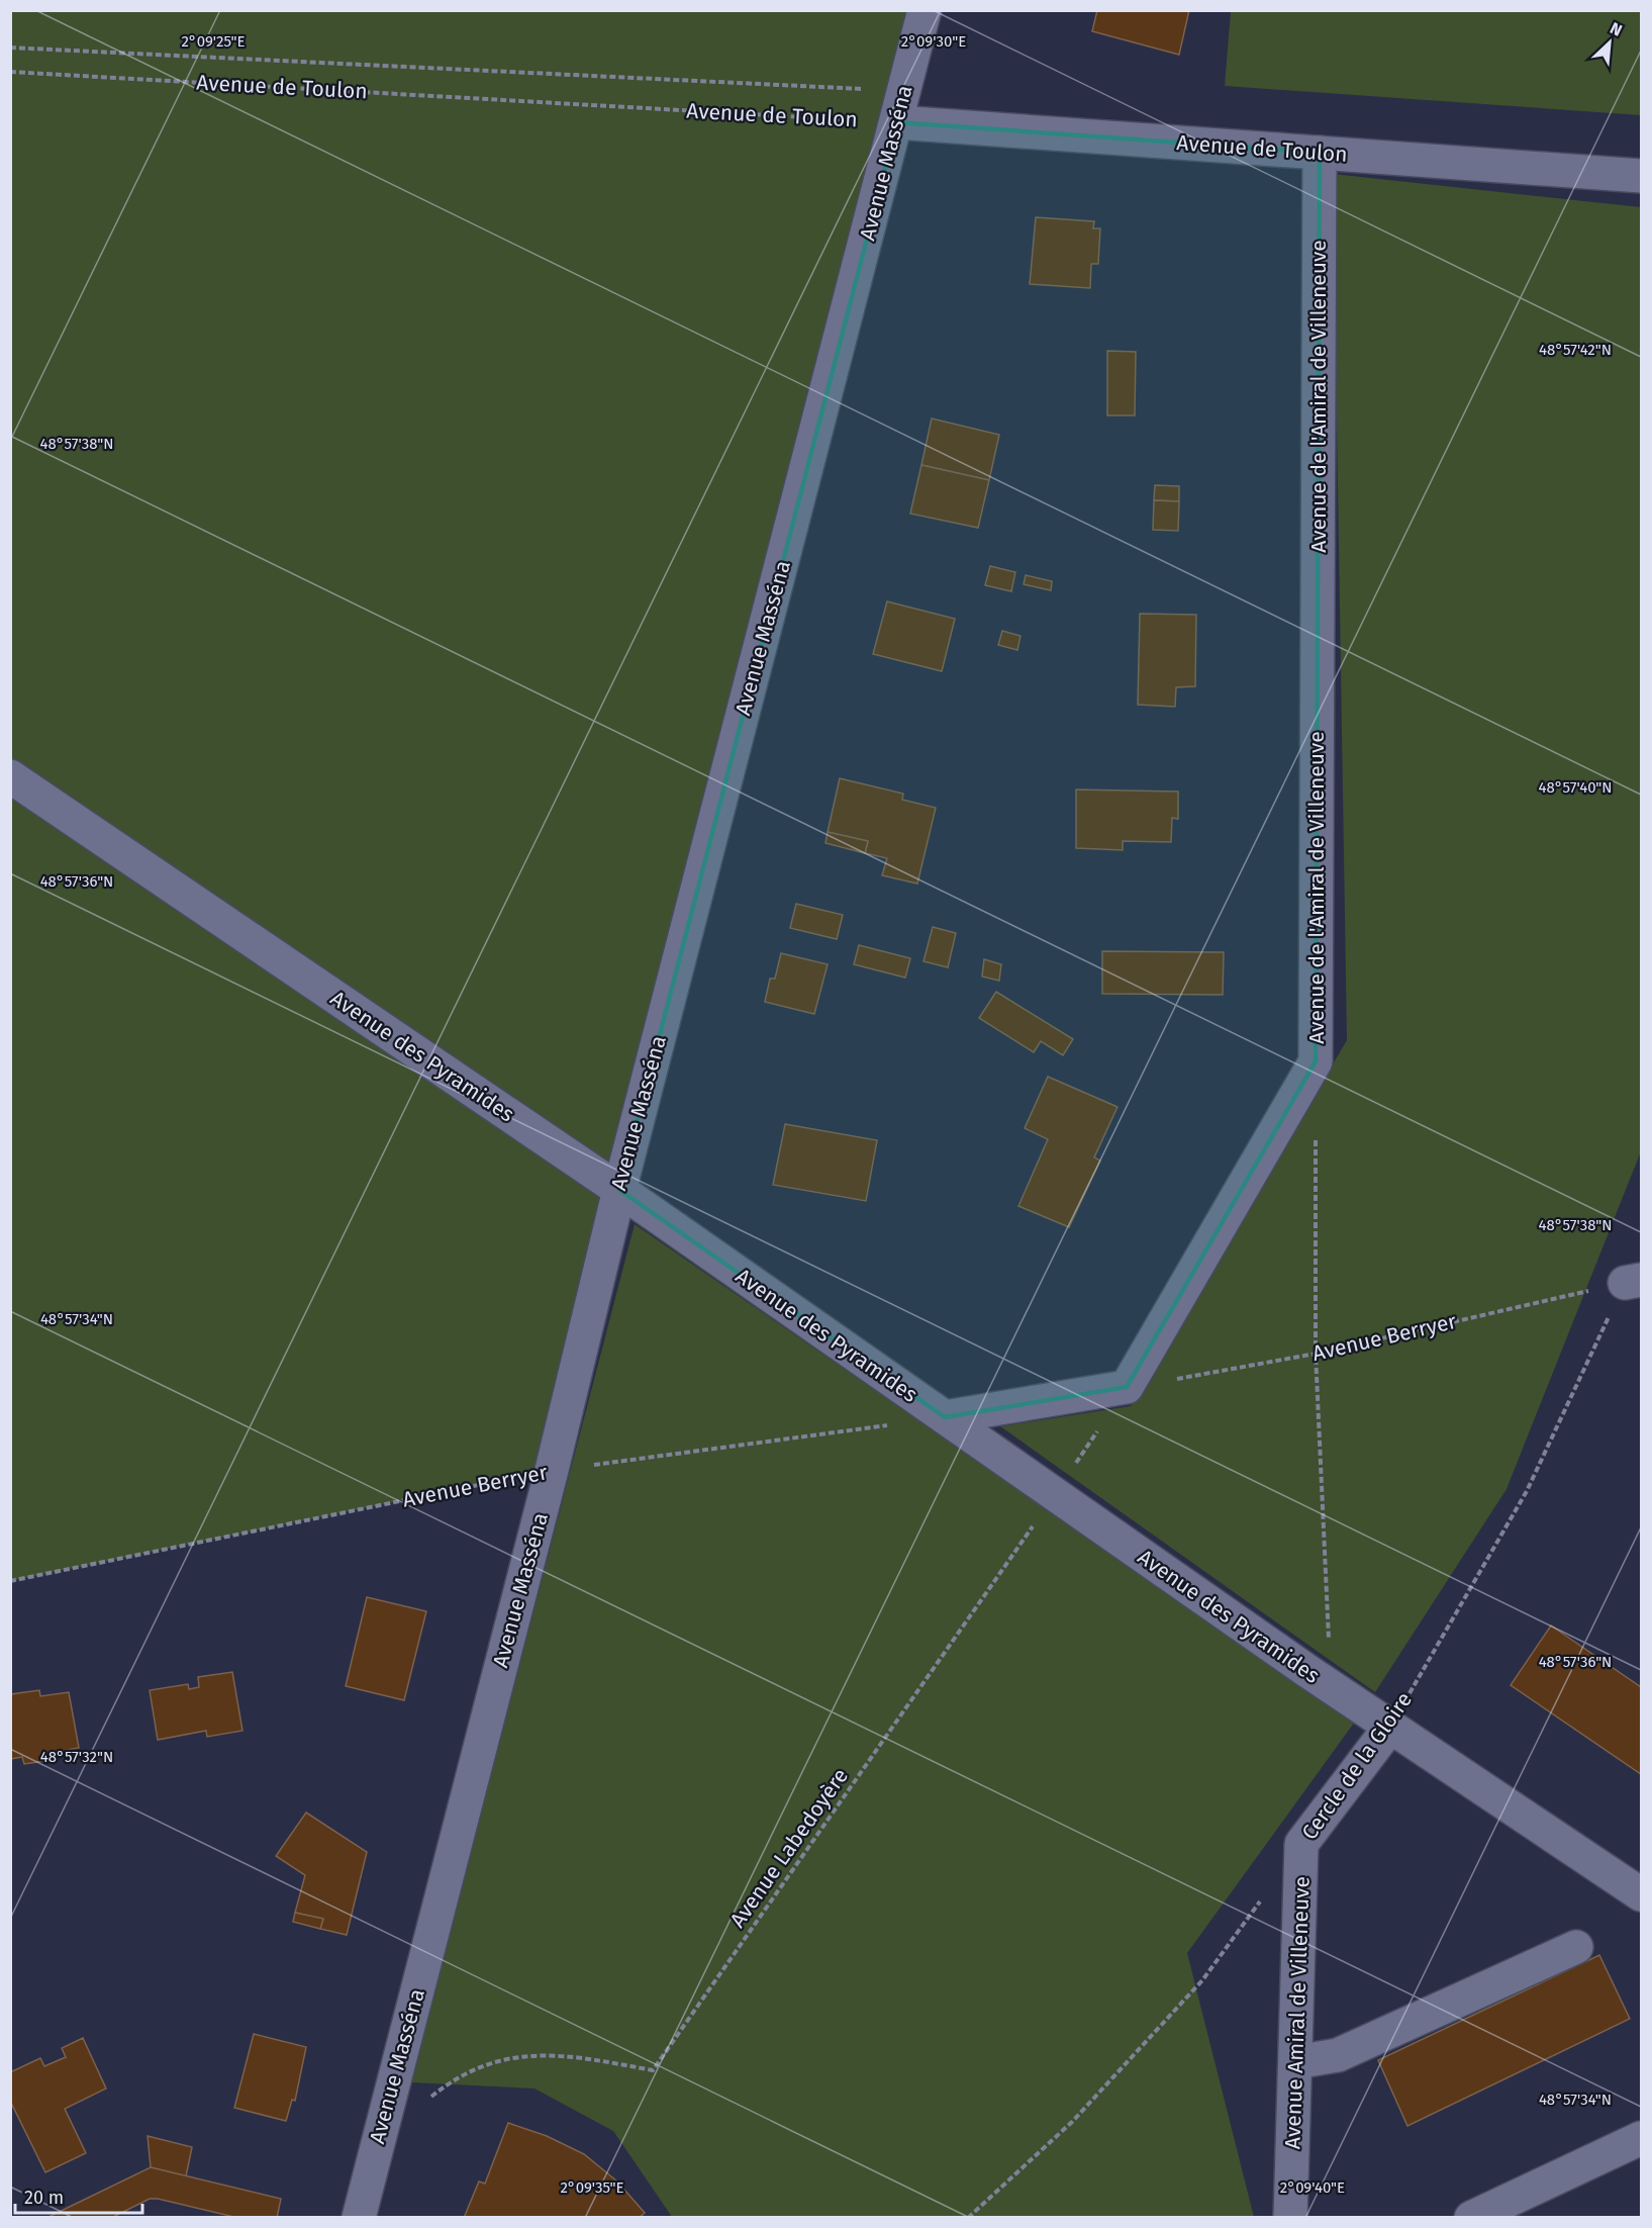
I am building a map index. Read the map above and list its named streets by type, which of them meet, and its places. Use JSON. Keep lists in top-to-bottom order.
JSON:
{
  "streets": {
    "street": [
      "Avenue de Toulon",
      "Avenue Masséna",
      "Avenue de l'Amiral de Villeneuve",
      "Avenue des Pyramides",
      "Cercle de la Gloire",
      "Avenue Amiral de Villeneuve"
    ],
    "path": ["Avenue Berryer", "Avenue Labedoyère"]
  },
  "crossings": [
    ["Avenue de Toulon", "Avenue Masséna"],
    ["Avenue de Toulon", "Avenue de l'Amiral de Villeneuve"],
    ["Avenue Masséna", "Avenue des Pyramides"],
    ["Avenue Masséna", "Avenue Berryer"],
    ["Avenue de l'Amiral de Villeneuve", "Avenue Berryer"],
    ["Avenue de l'Amiral de Villeneuve", "Avenue Labedoyère"],
    ["Avenue des Pyramides", "Avenue Berryer"],
    ["Avenue des Pyramides", "Cercle de la Gloire"],
    ["Avenue des Pyramides", "Avenue Labedoyère"],
    ["Avenue Berryer", "Cercle de la Gloire"],
    ["Avenue Berryer", "Avenue Labedoyère"],
    ["Cercle de la Gloire", "Avenue Amiral de Villeneuve"]
  ],
  "scale_bar": "20 m",
  "north": "top right",
  "coordinates": [
    "2°09'25\"E",
    "2°09'30\"E",
    "48°57'42\"N",
    "48°57'38\"N",
    "48°57'40\"N",
    "48°57'36\"N",
    "48°57'34\"N",
    "48°57'32\"N",
    "2°09'35\"E",
    "2°09'40\"E"
  ]
}
